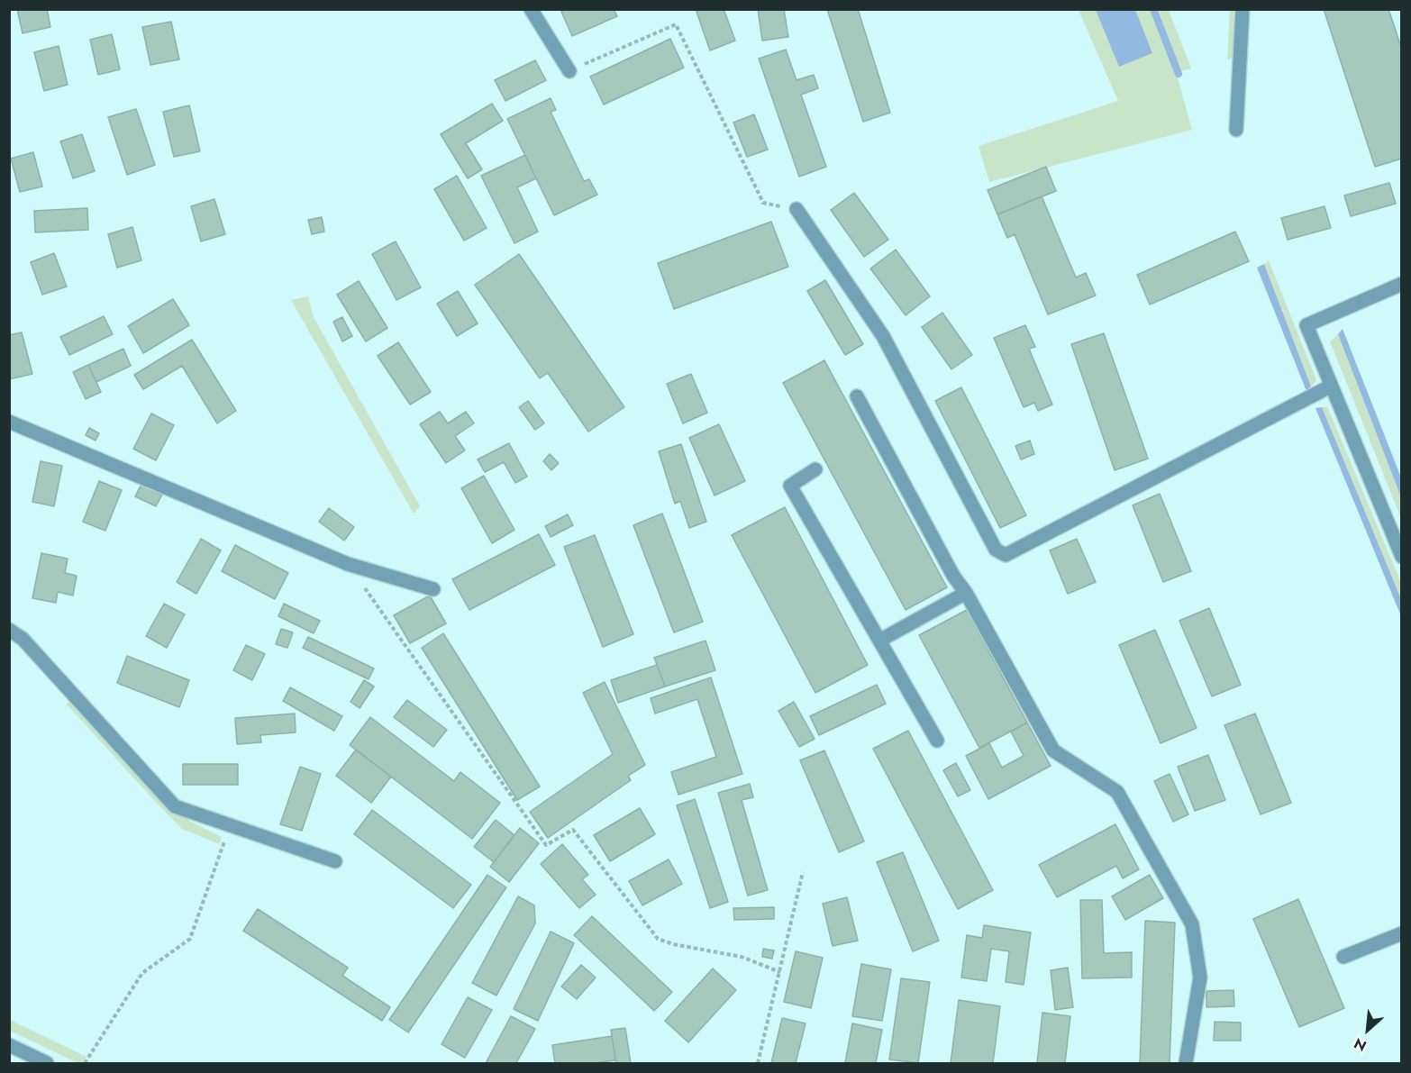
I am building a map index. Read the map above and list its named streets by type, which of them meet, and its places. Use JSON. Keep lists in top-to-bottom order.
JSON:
{
  "north": "bottom left"
}
